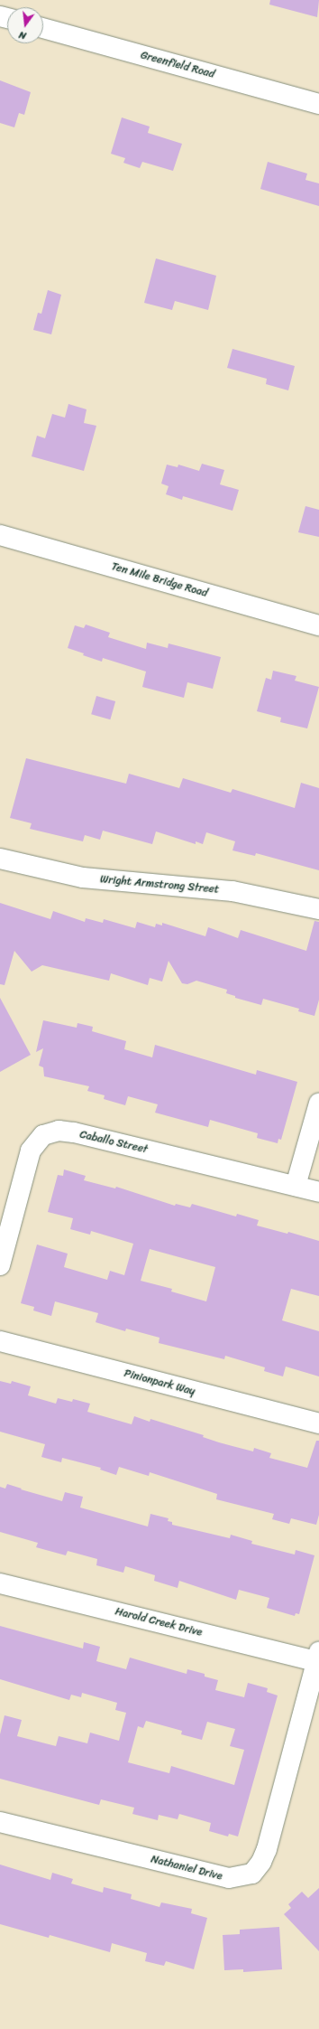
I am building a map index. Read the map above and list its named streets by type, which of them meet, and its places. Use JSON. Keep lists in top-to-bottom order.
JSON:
{
  "streets": {
    "street": [
      "Greenfield Road",
      "Ten Mile Bridge Road",
      "Wright Armstrong Street",
      "Caballo Street",
      "Pinionpark Way",
      "Harold Creek Drive",
      "Nathaniel Drive"
    ]
  },
  "crossings": [
    ["Harold Creek Drive", "Nathaniel Drive"]
  ],
  "north": "bottom"
}
